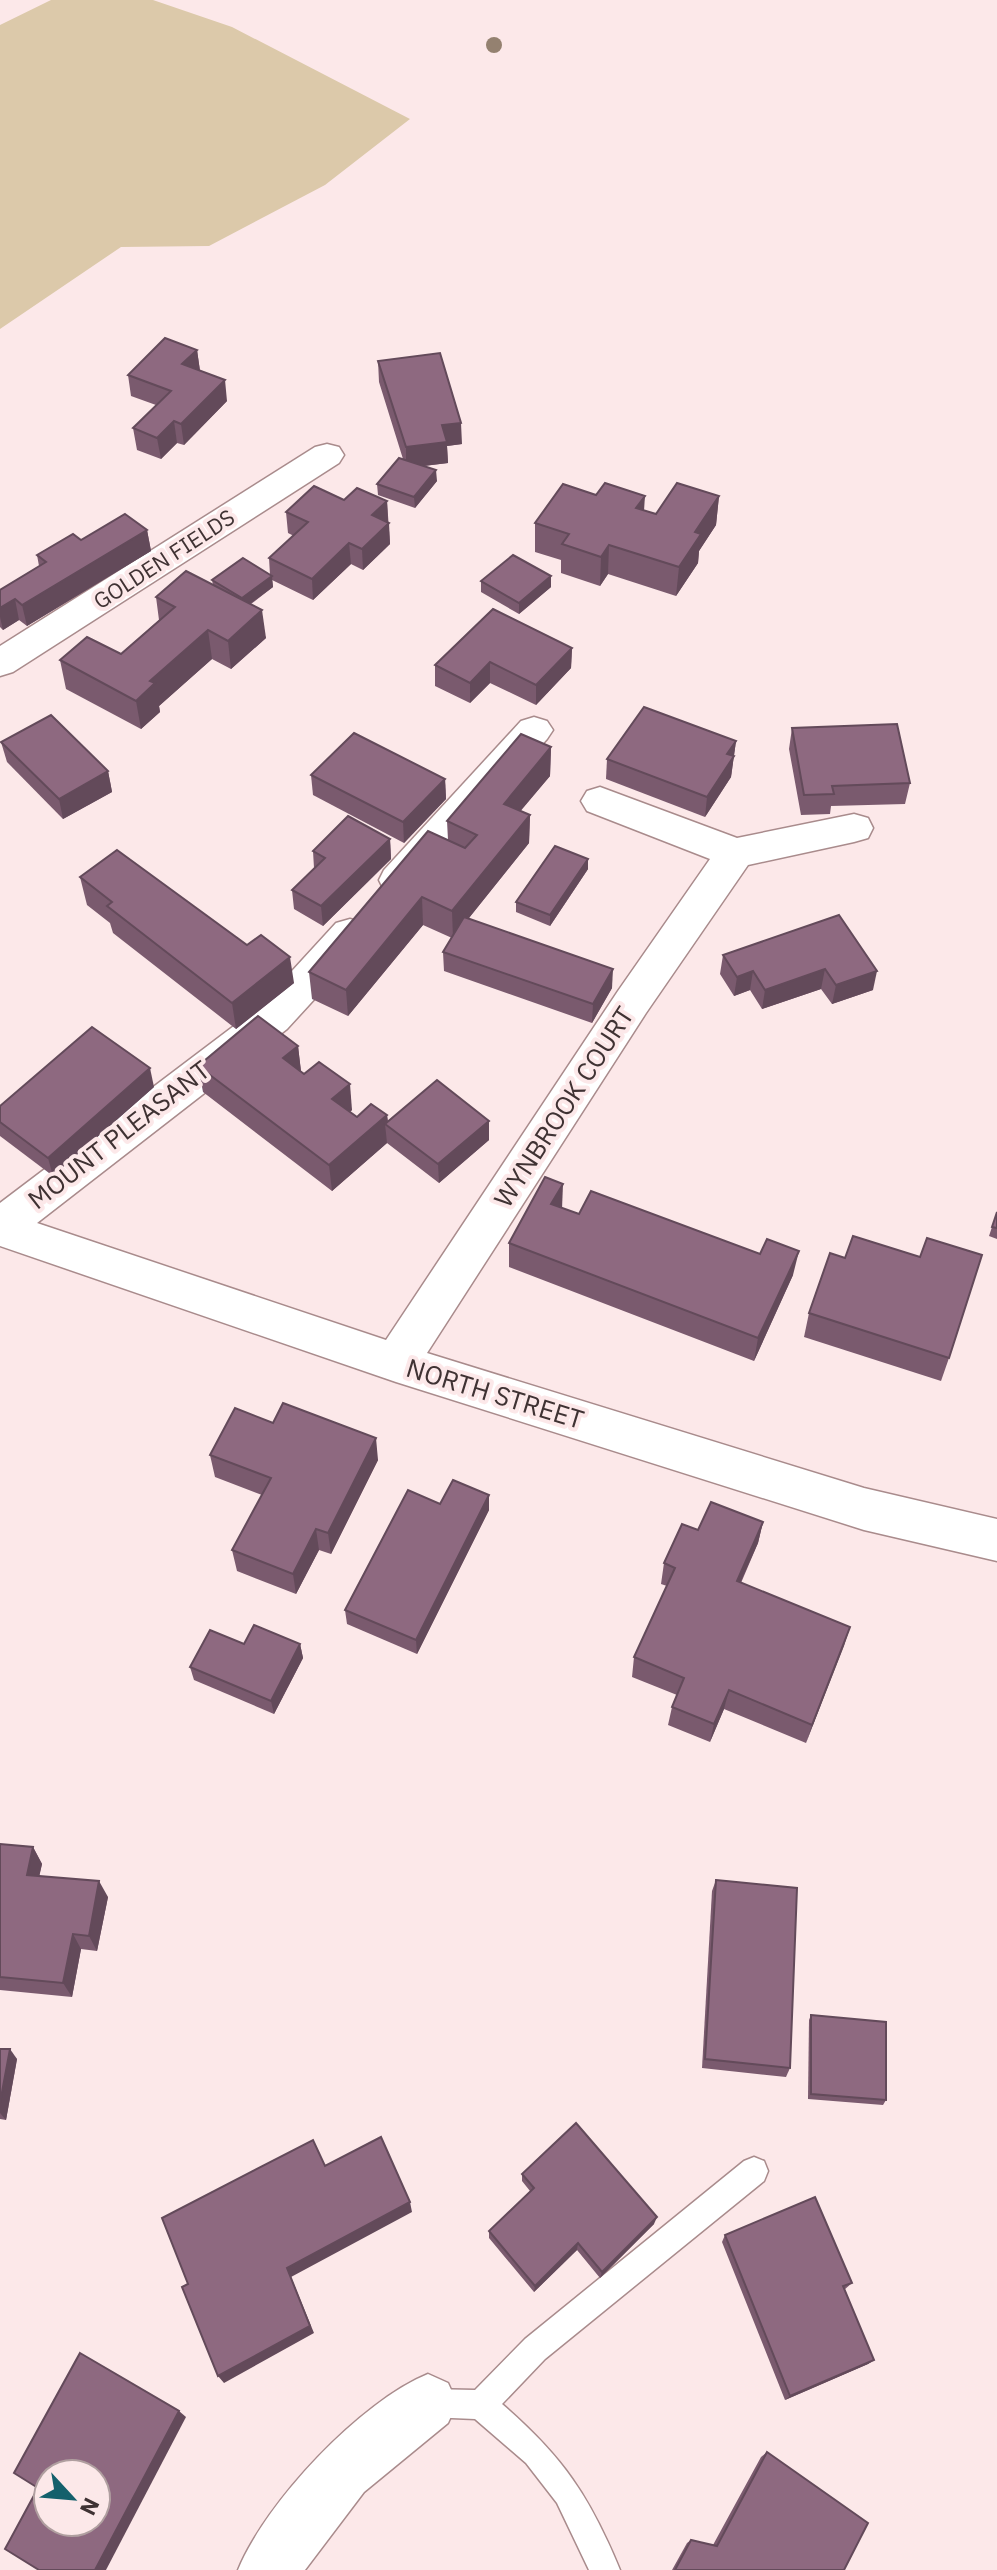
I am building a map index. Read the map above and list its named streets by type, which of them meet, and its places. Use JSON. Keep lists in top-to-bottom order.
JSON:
{
  "streets": {
    "street": [
      "GOLDEN FIELDS",
      "WYNBROOK COURT",
      "MOUNT PLEASANT",
      "NORTH STREET"
    ]
  },
  "crossings": [
    ["WYNBROOK COURT", "NORTH STREET"],
    ["MOUNT PLEASANT", "NORTH STREET"]
  ],
  "north": "bottom right"
}
